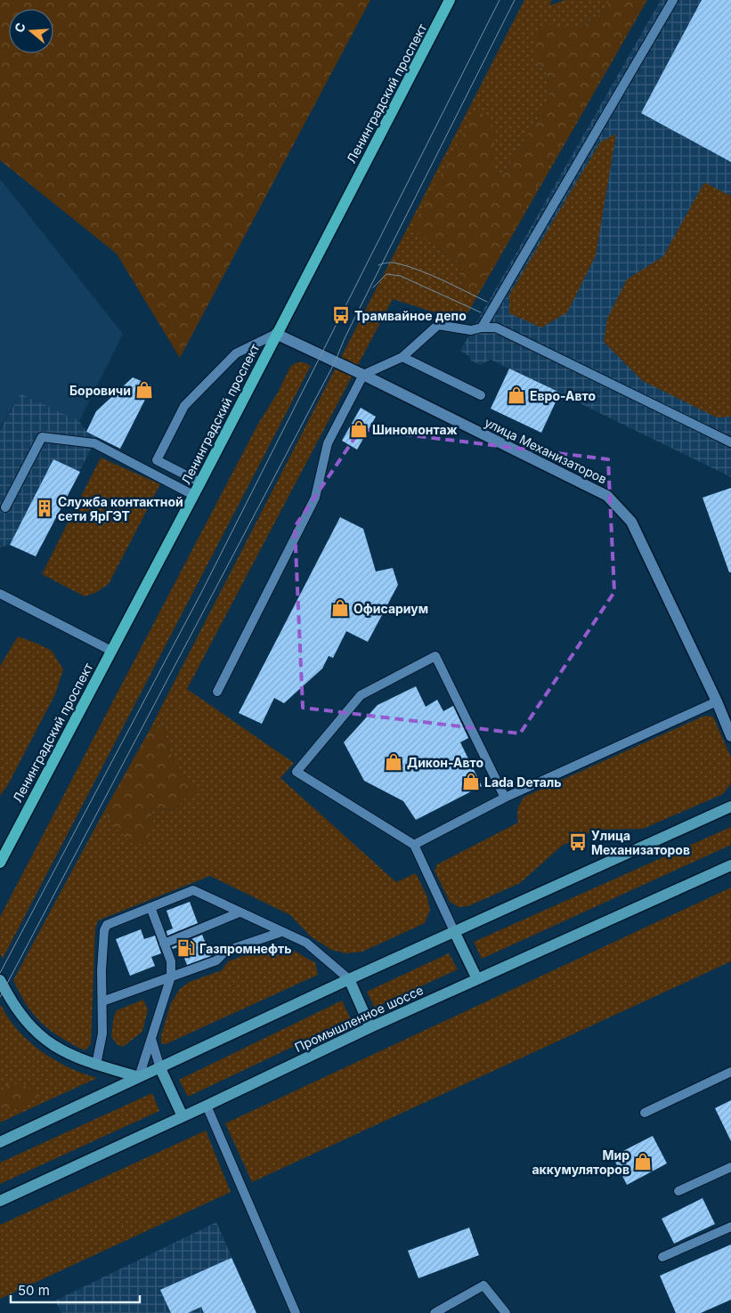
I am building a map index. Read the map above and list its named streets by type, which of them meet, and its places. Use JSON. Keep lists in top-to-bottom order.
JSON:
{
  "streets": {
    "main road": ["Ленинградский проспект", "Промышленное шоссе"],
    "street": ["улица Механизаторов"]
  },
  "crossings": [
    ["Ленинградский проспект", "улица Механизаторов"]
  ],
  "places": {
    "bus stop": ["Трамвайное депо", "Улица Механизаторов"],
    "shop": [
      "Боровичи",
      "Евро-Авто",
      "Шиномонтаж",
      "Офисариум",
      "Дикон-Авто",
      "Lada Dеталь",
      "Мир аккумуляторов"
    ],
    "building": ["Служба контактной сети ЯрГЭТ"],
    "fuel station": ["Газпромнефть"]
  },
  "scale_bar": "50 m",
  "north": "left"
}
